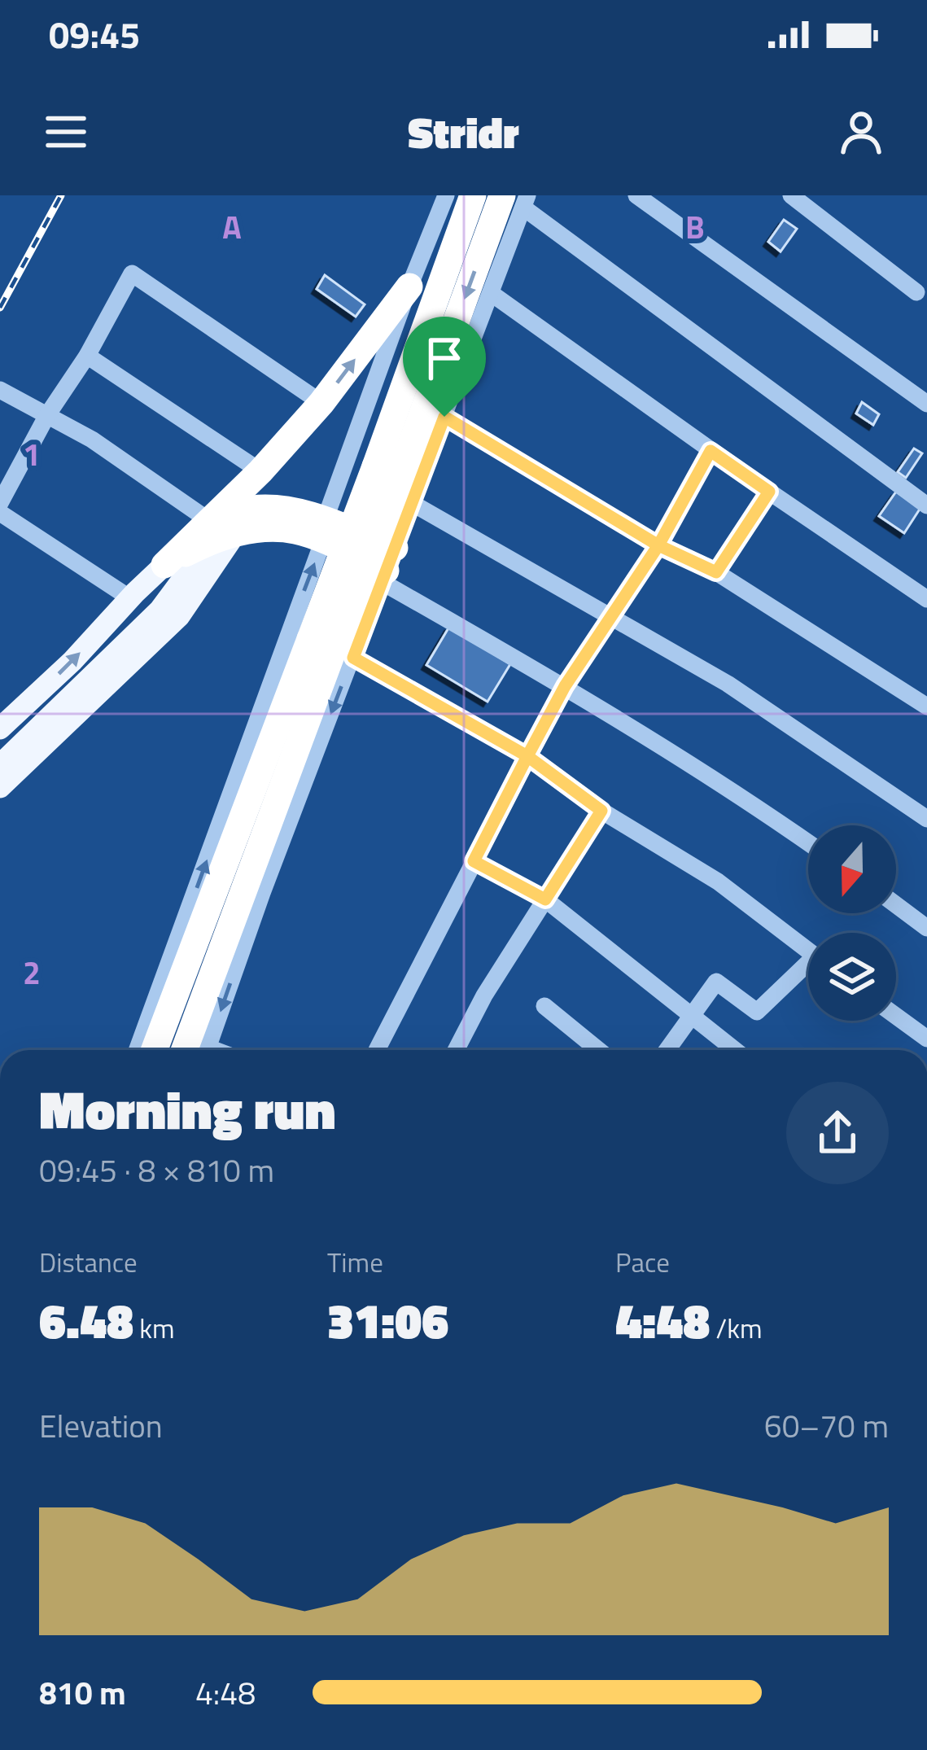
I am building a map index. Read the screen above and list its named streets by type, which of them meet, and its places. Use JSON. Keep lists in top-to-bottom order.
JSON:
{
  "north": "bottom",
  "page": {
    "status": "09:45",
    "header": "Stridr",
    "heading": ["Morning run", "09:45 · 8 × 810 m"],
    "stats": [
      ["Distance", "6.48 km"],
      ["Time", "31:06"],
      ["Pace", "4:48 /km"]
    ],
    "chart": ["Elevation", "60–70 m"],
    "list": [
      {
        "name": "810 m",
        "note": "4:48"
      }
    ]
  },
  "grid": {
    "columns": ["A", "B"],
    "rows": ["1", "2"]
  }
}
